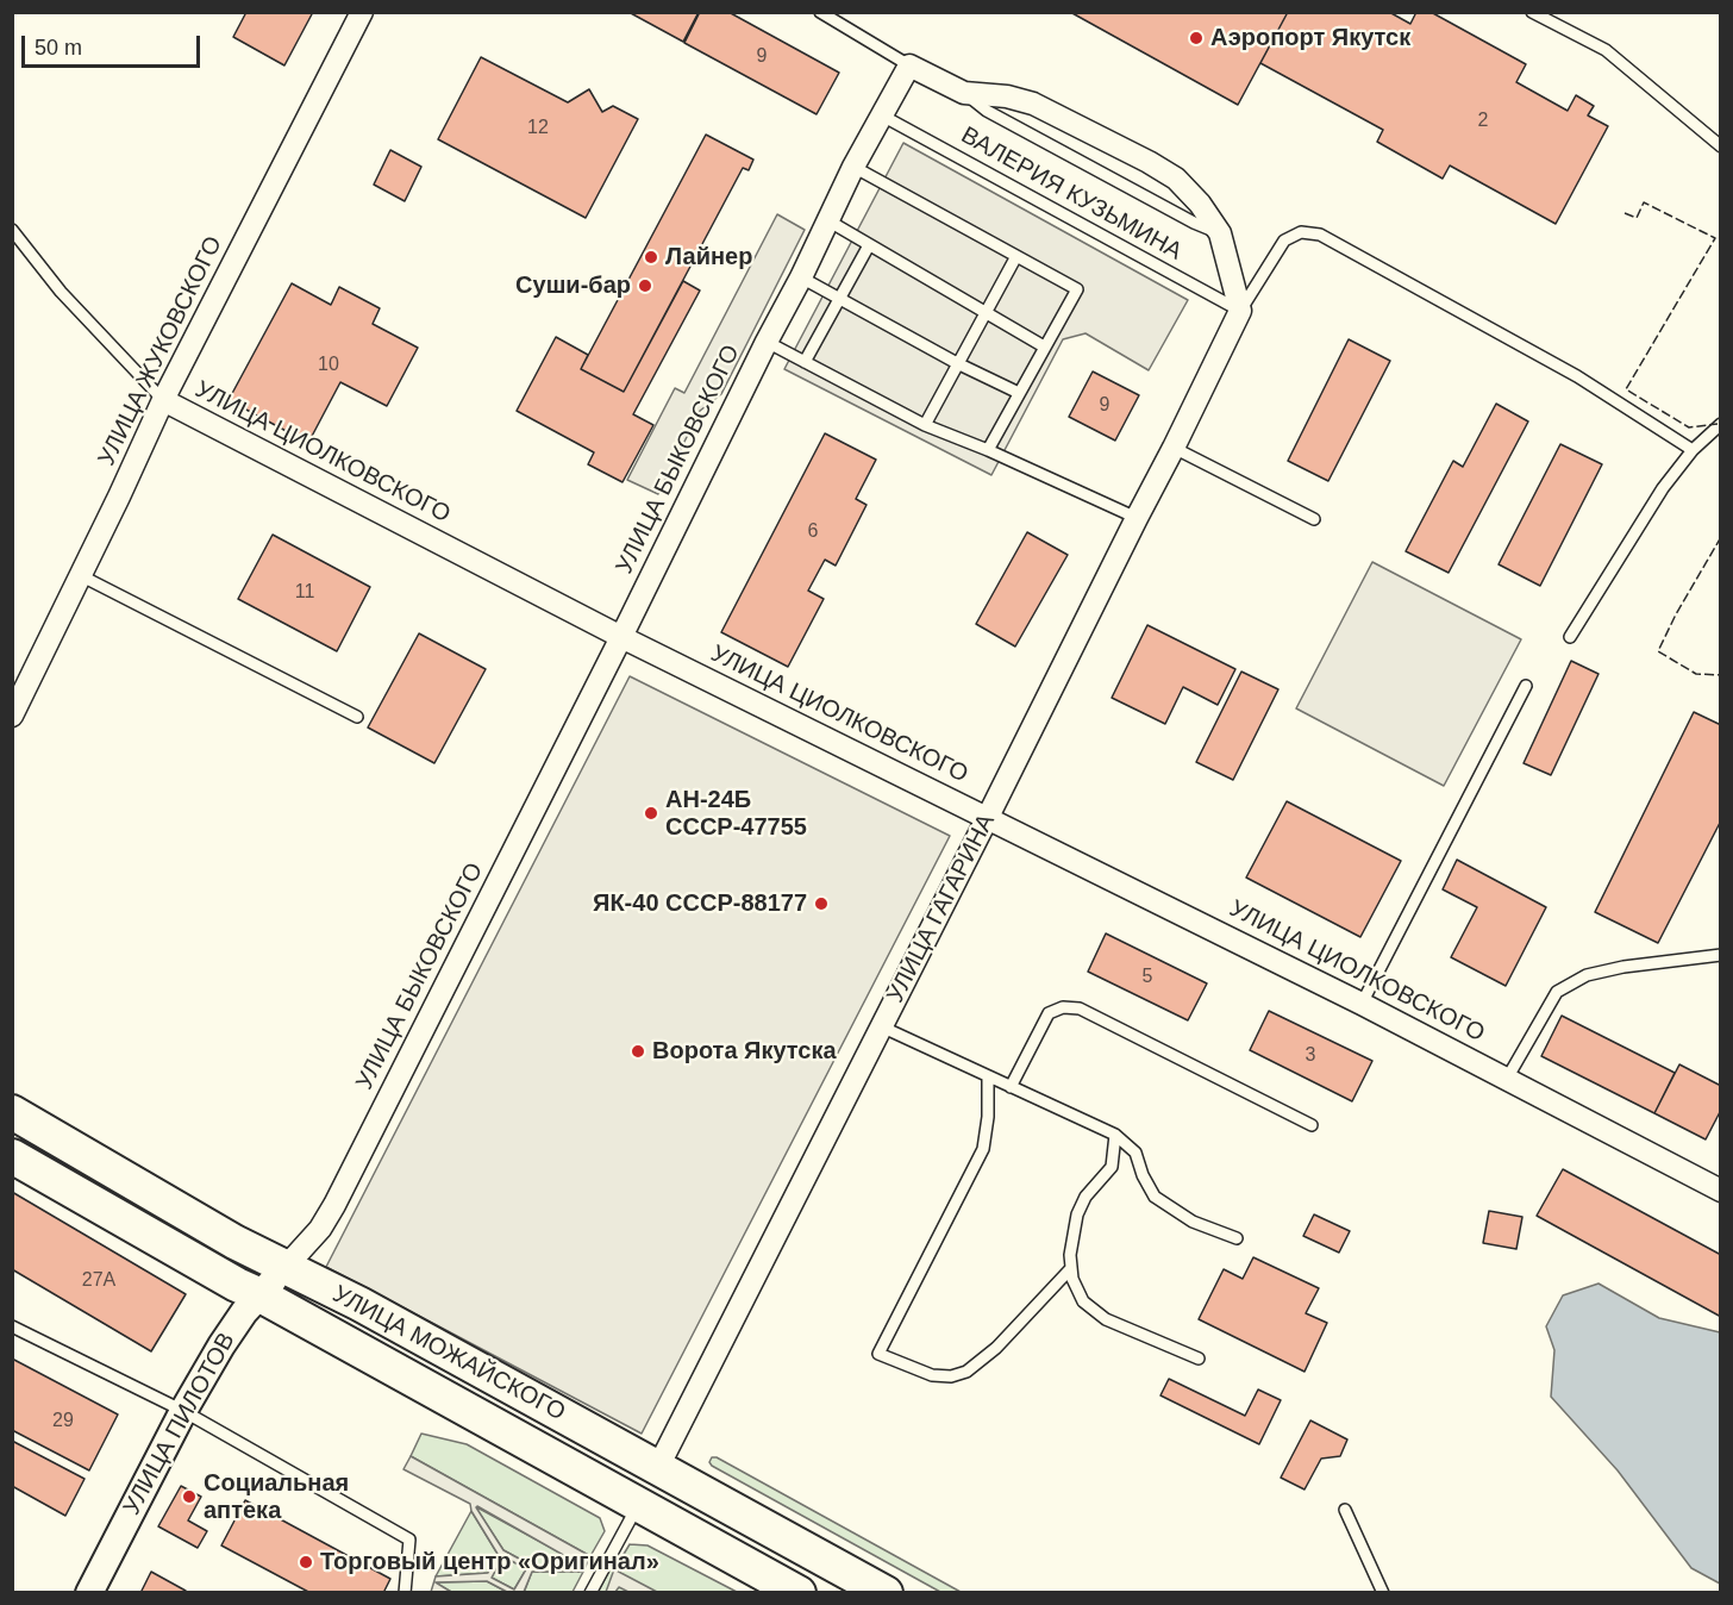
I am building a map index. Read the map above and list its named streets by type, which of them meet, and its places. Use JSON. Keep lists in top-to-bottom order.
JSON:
{
  "streets": {
    "main road": ["УЛИЦА ГАГАРИНА", "УЛИЦА МОЖАЙСКОГО"],
    "street": [
      "УЛИЦА ЖУКОВСКОГО",
      "УЛИЦА ЦИОЛКОВСКОГО",
      "УЛИЦА БЫКОВСКОГО",
      "УЛИЦА ПИЛОТОВ"
    ],
    "lane": ["ВАЛЕРИЯ КУЗЬМИНА"]
  },
  "crossings": [
    ["ВАЛЕРИЯ КУЗЬМИНА", "УЛИЦА БЫКОВСКОГО"],
    ["ВАЛЕРИЯ КУЗЬМИНА", "УЛИЦА ГАГАРИНА"],
    ["УЛИЦА ЖУКОВСКОГО", "УЛИЦА ЦИОЛКОВСКОГО"],
    ["УЛИЦА ЦИОЛКОВСКОГО", "УЛИЦА БЫКОВСКОГО"],
    ["УЛИЦА ЦИОЛКОВСКОГО", "УЛИЦА ГАГАРИНА"],
    ["УЛИЦА БЫКОВСКОГО", "УЛИЦА МОЖАЙСКОГО"],
    ["УЛИЦА БЫКОВСКОГО", "УЛИЦА ПИЛОТОВ"],
    ["УЛИЦА ГАГАРИНА", "УЛИЦА МОЖАЙСКОГО"],
    ["УЛИЦА МОЖАЙСКОГО", "УЛИЦА ПИЛОТОВ"]
  ],
  "places": [
    "Аэропорт Якутск",
    "Лайнер",
    "Суши-бар",
    "АН-24Б СССР-47755",
    "ЯК-40 СССР-88177",
    "Ворота Якутска",
    "Социальная аптека",
    "Торговый центр «Оригинал»"
  ],
  "house_numbers": [
    "9",
    "2",
    "12",
    "10",
    "9",
    "6",
    "11",
    "5",
    "3",
    "27А",
    "29"
  ],
  "scale_bar": "50 m"
}
